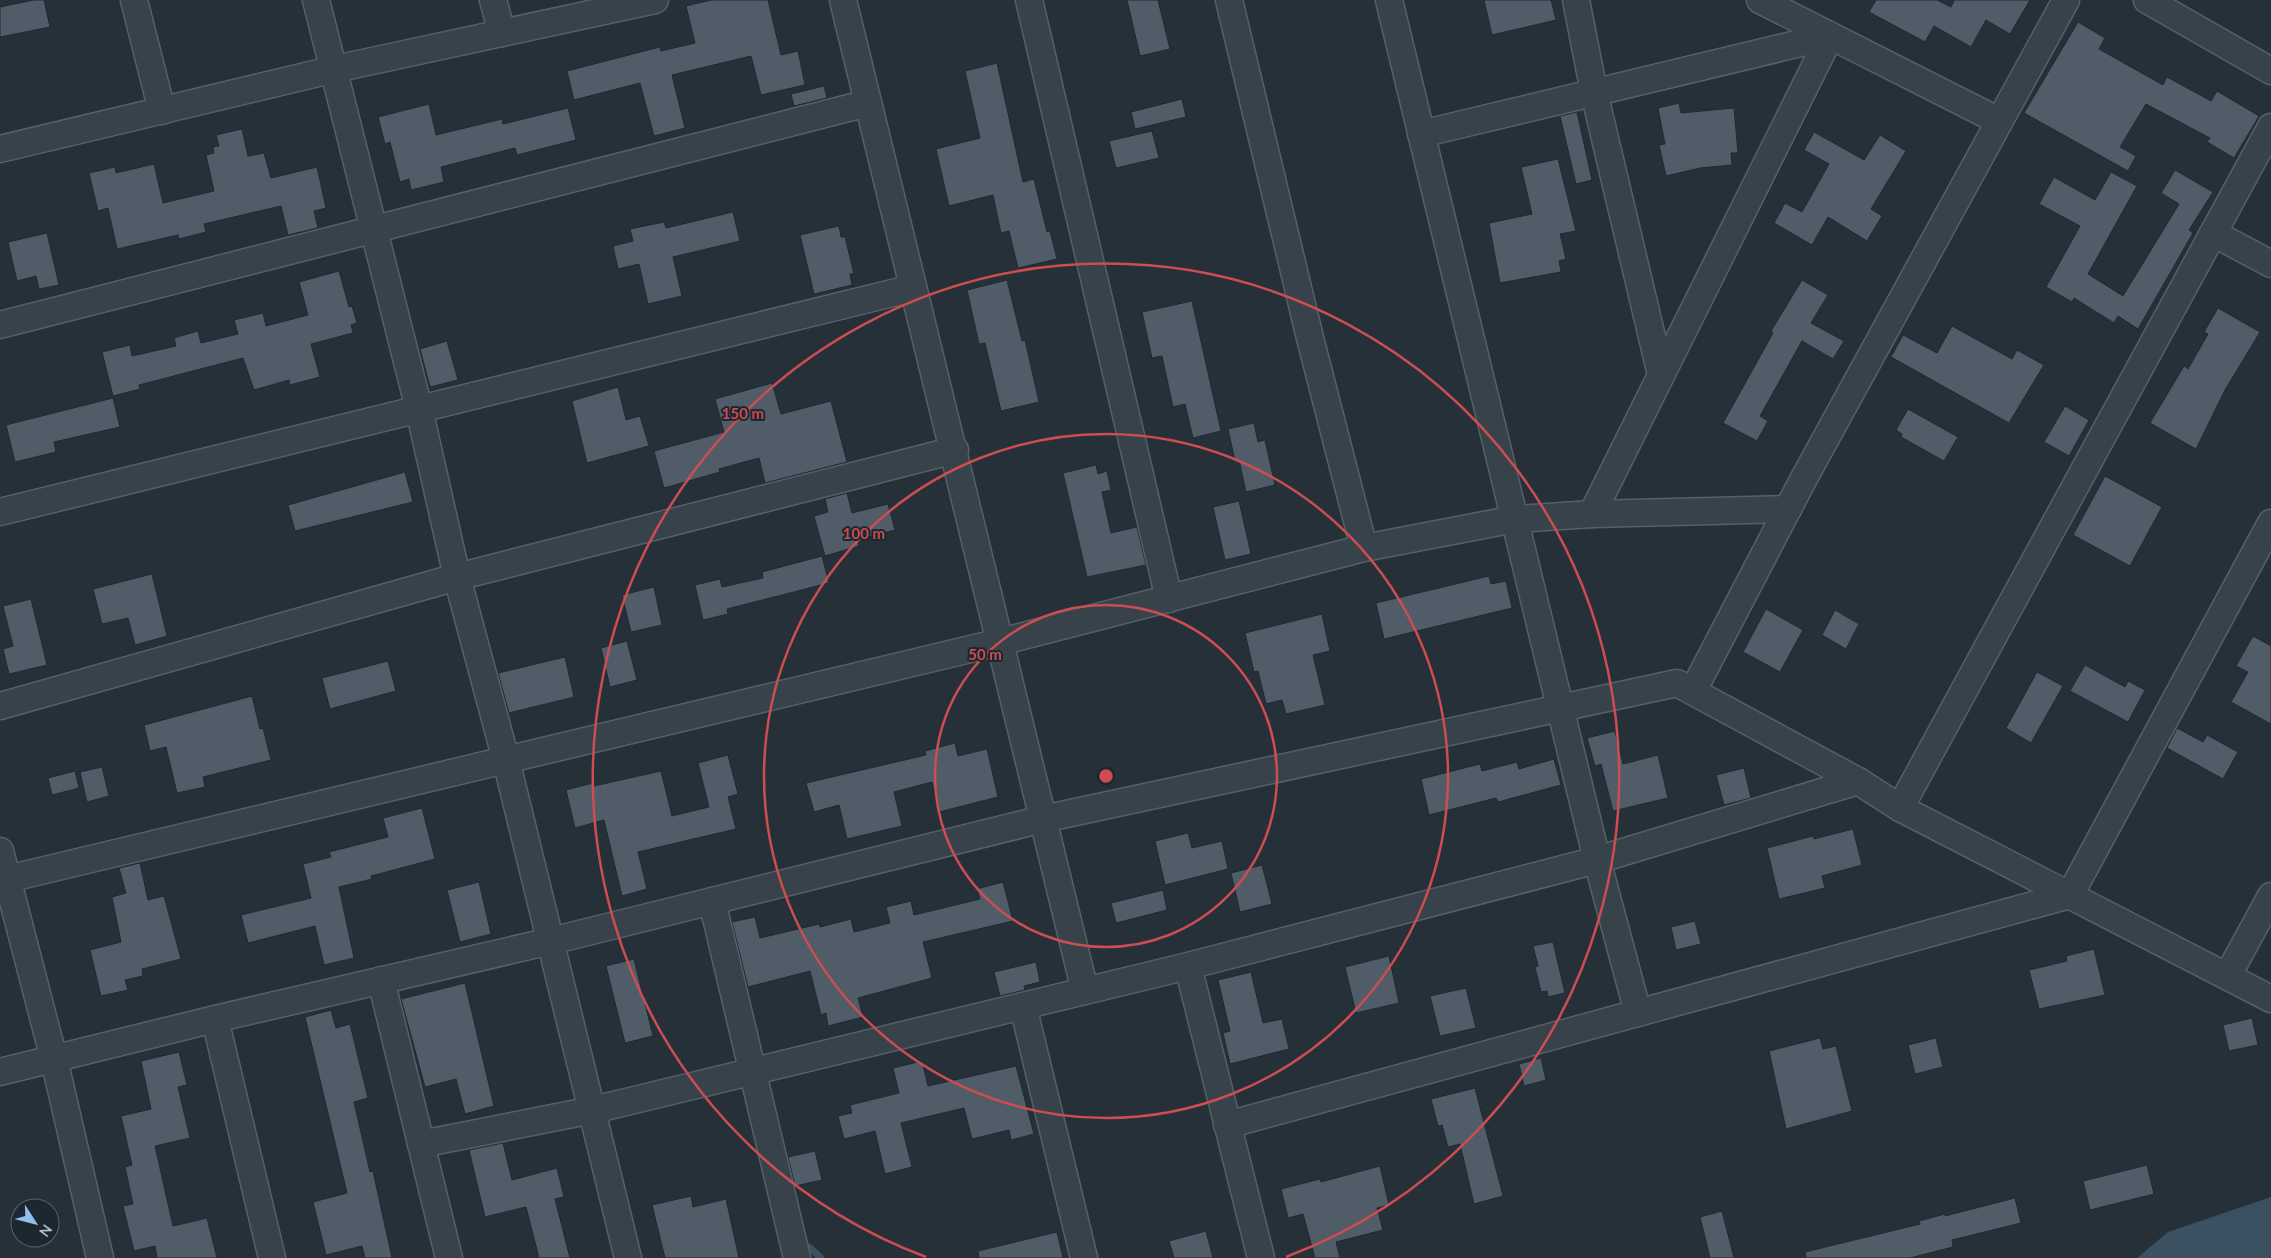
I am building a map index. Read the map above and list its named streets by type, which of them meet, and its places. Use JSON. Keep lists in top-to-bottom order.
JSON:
{
  "north": "bottom right",
  "rings": ["150 m", "100 m", "50 m"]
}
